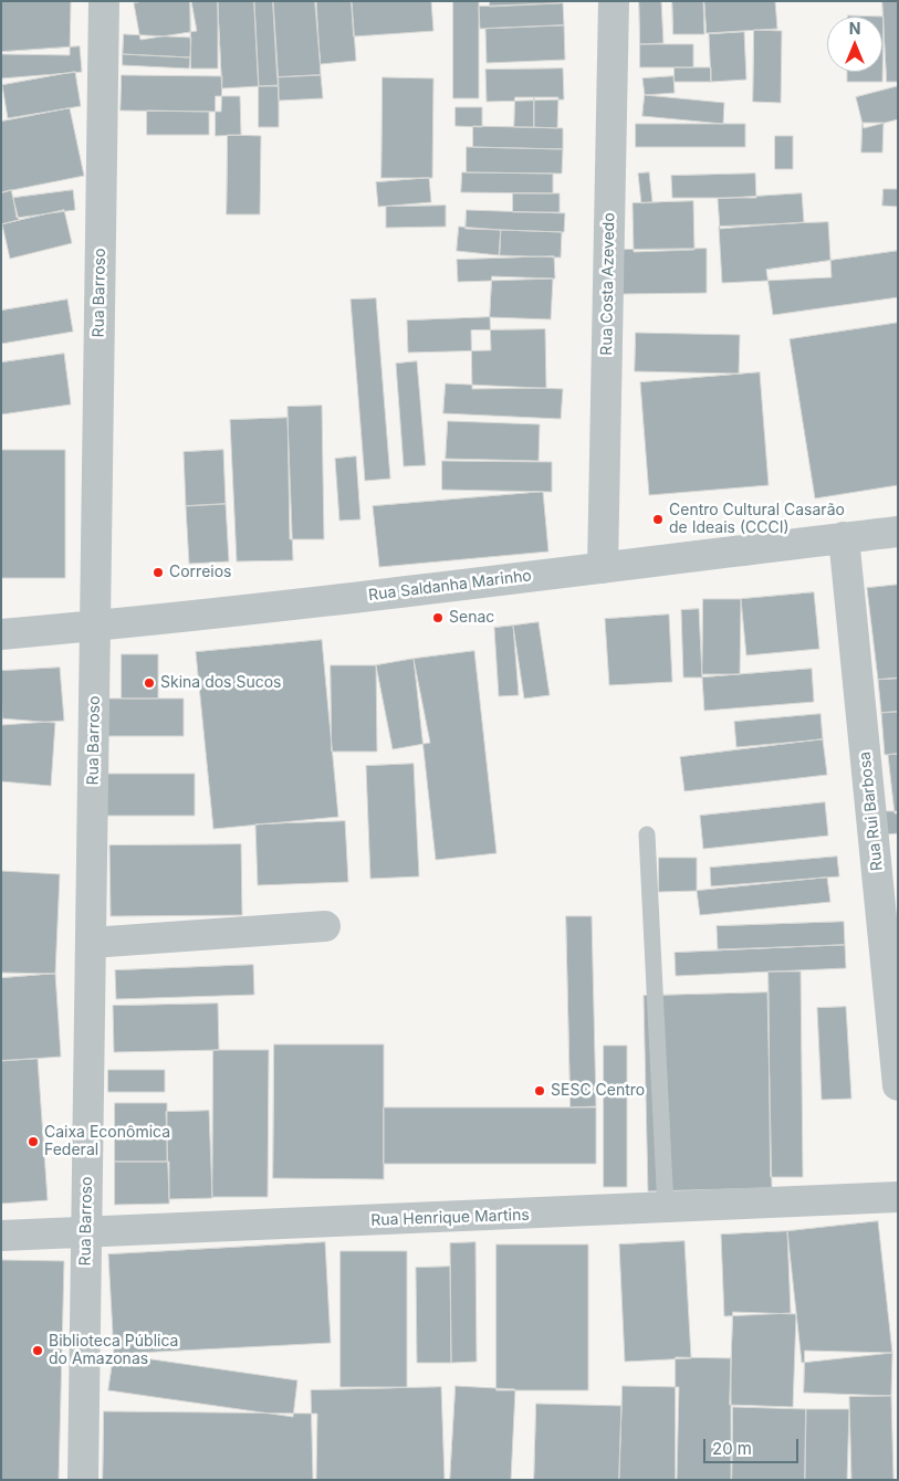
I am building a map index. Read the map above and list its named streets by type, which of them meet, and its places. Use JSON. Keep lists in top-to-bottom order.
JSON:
{
  "streets": {
    "street": [
      "Rua Costa Azevedo",
      "Rua Barroso",
      "Rua Saldanha Marinho",
      "Rua Rui Barbosa",
      "Rua Henrique Martins"
    ]
  },
  "crossings": [
    ["Rua Costa Azevedo", "Rua Saldanha Marinho"],
    ["Rua Barroso", "Rua Saldanha Marinho"],
    ["Rua Barroso", "Rua Henrique Martins"],
    ["Rua Saldanha Marinho", "Rua Rui Barbosa"]
  ],
  "places": [
    "Centro Cultural Casarão de Ideais (CCCI)",
    "Correios",
    "Senac",
    "Skina dos Sucos",
    "SESC Centro",
    "Caixa Econômica Federal",
    "Biblioteca Pública do Amazonas"
  ],
  "scale_bar": "20 m",
  "north": "top"
}
